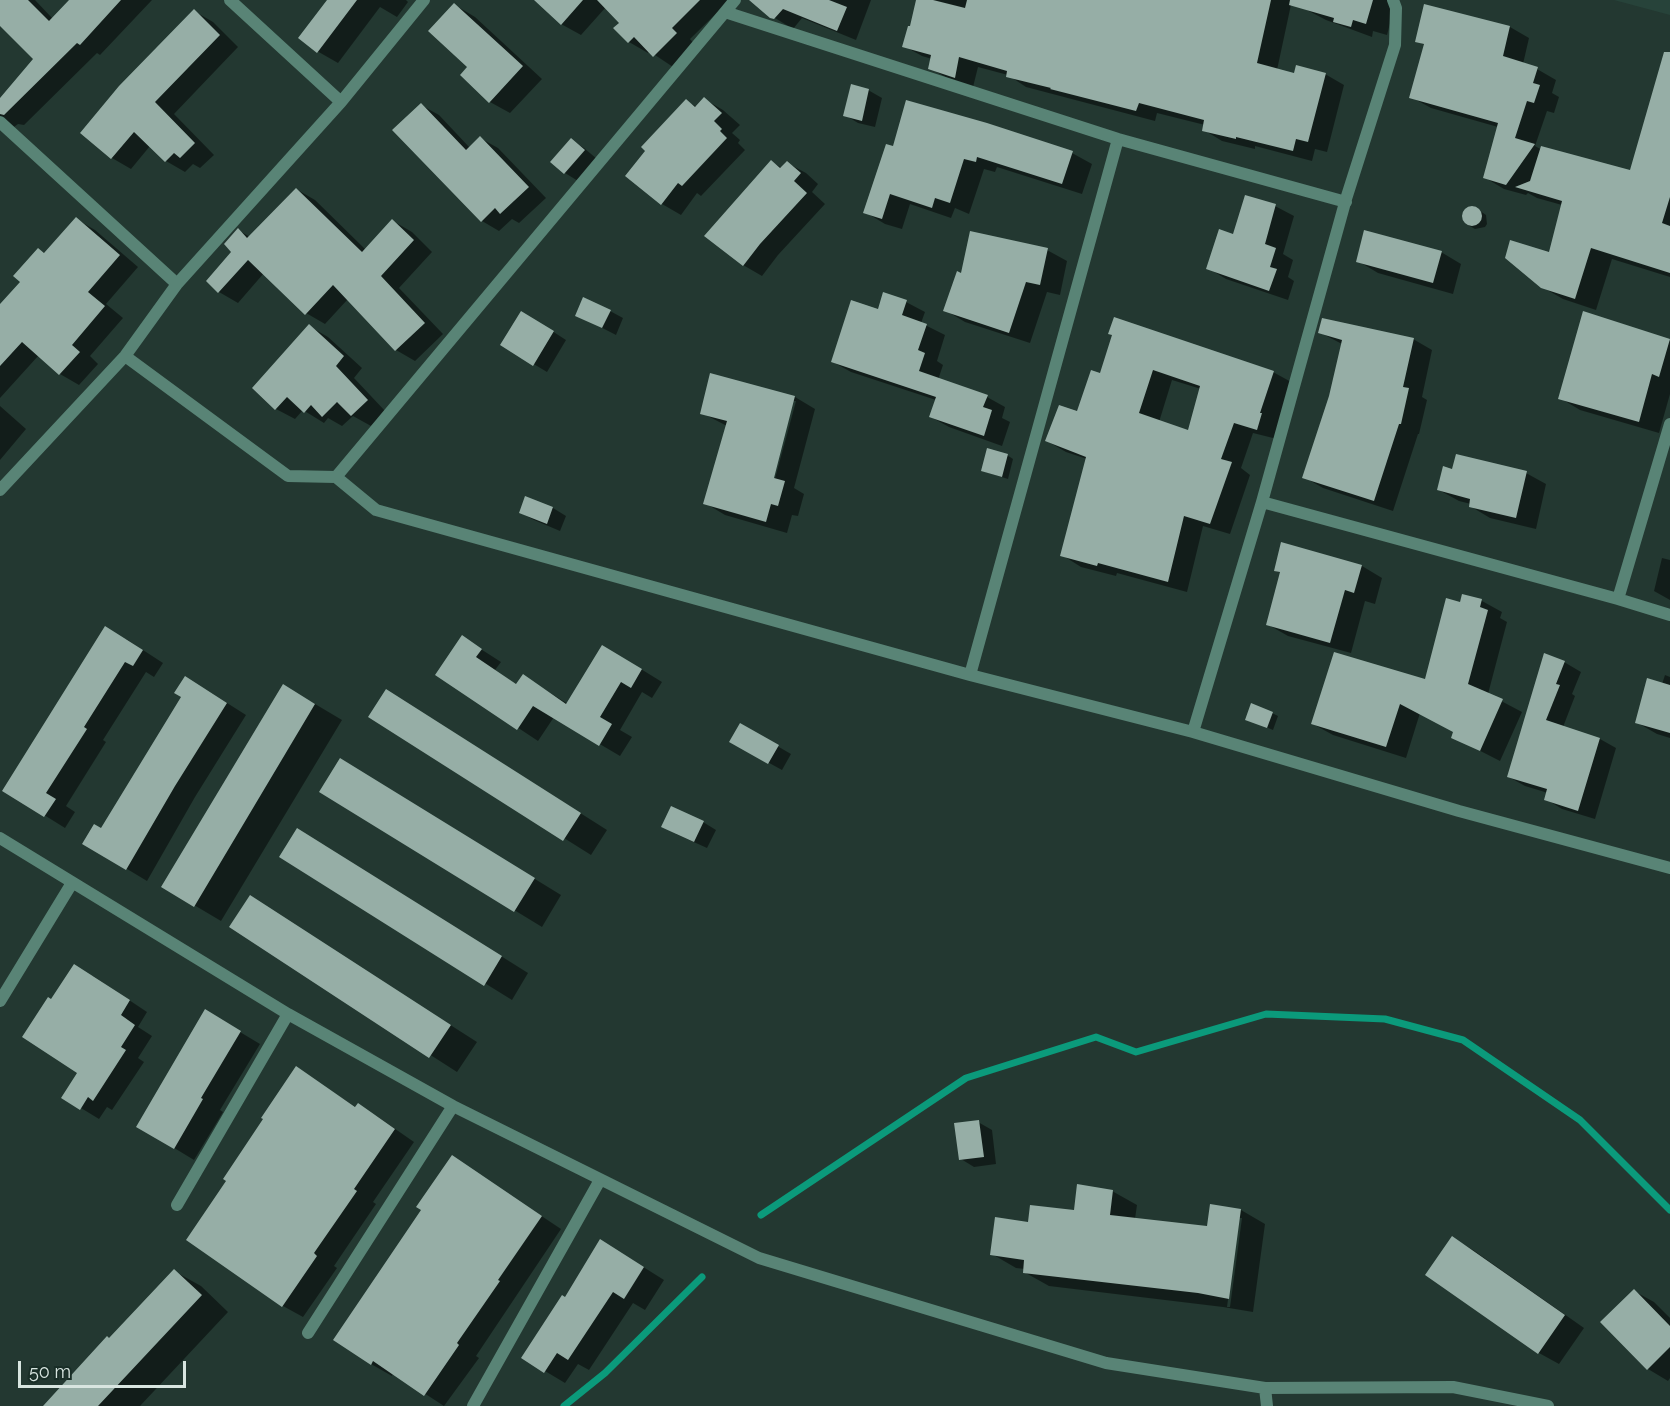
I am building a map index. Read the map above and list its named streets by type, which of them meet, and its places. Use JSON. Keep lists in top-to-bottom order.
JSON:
{
  "scale_bar": "50 m"
}
